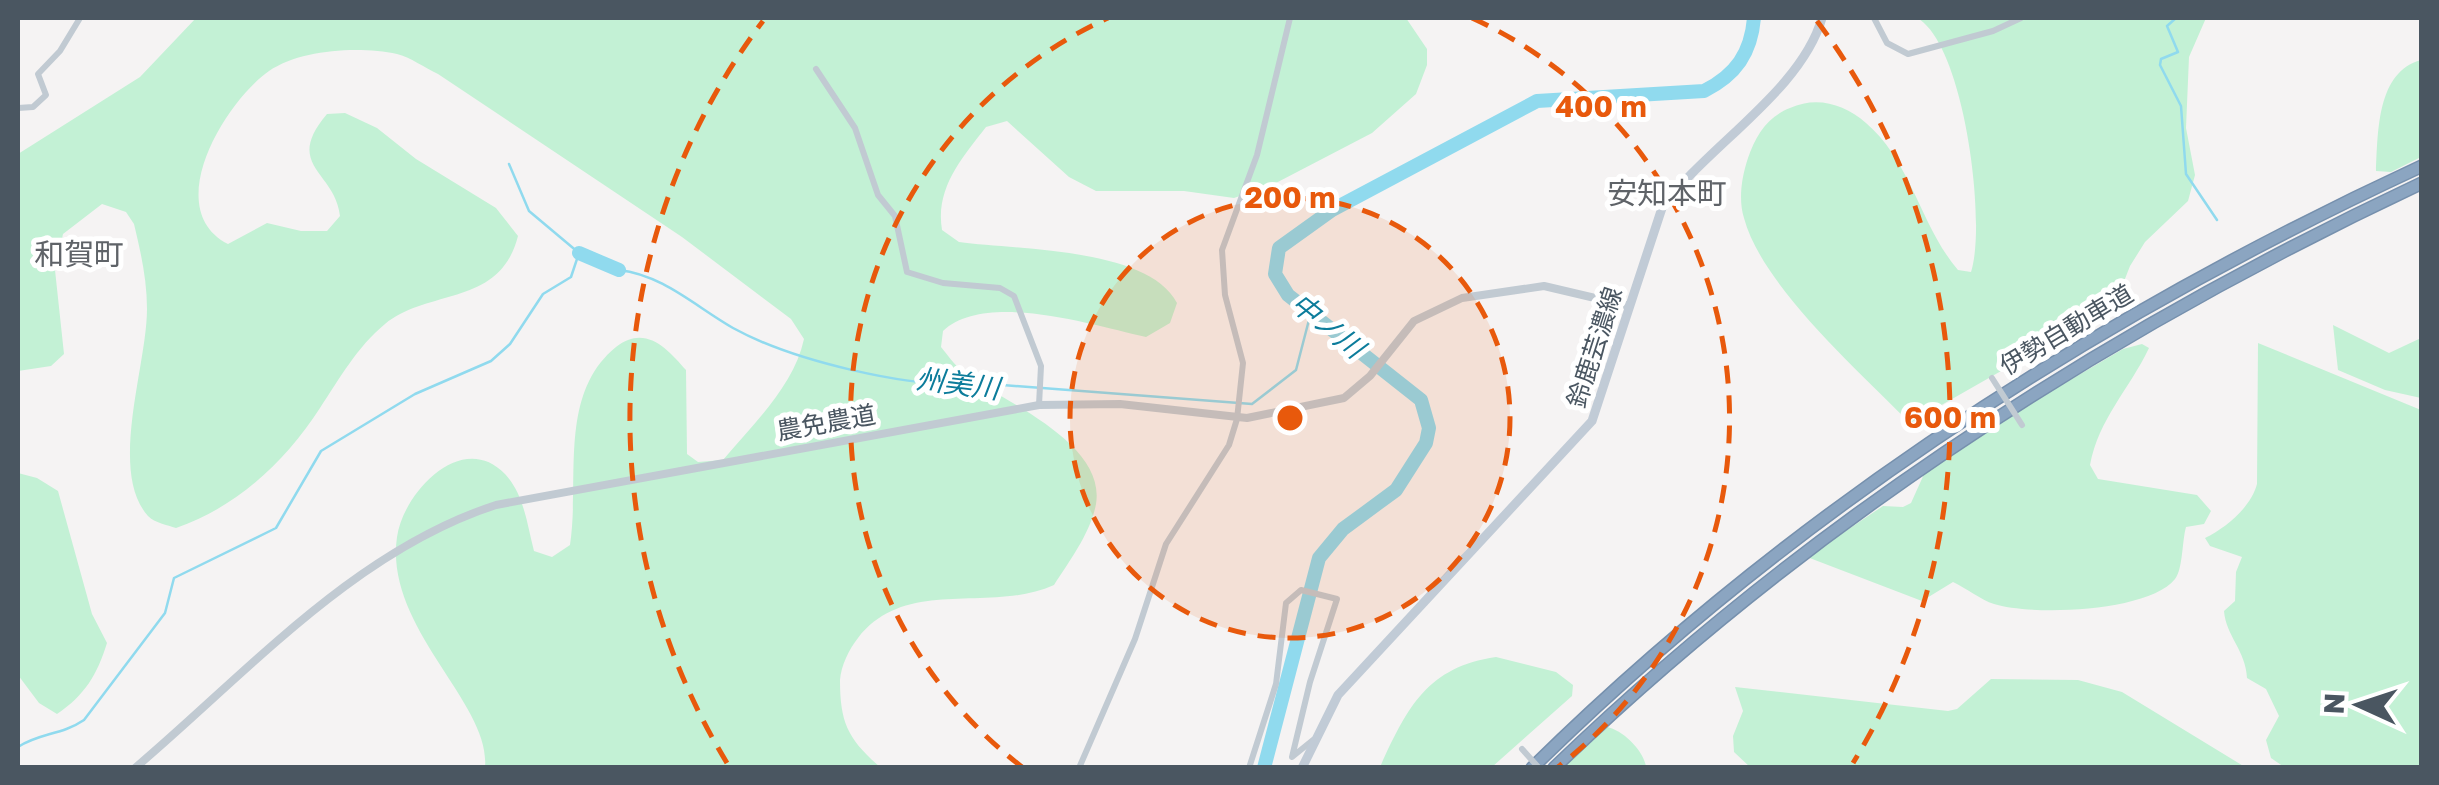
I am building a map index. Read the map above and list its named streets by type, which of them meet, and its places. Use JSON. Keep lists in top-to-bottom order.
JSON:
{
  "streets": {
    "highway": ["伊勢自動車道"],
    "main road": ["鈴鹿芸濃線"],
    "street": ["農免農道"]
  },
  "crossings": [
    ["鈴鹿芸濃線", "農免農道"]
  ],
  "districts": ["安知本町", "和賀町"],
  "water": ["中ノ川", "州美川"],
  "north": "left",
  "rings": ["400 m", "200 m", "600 m"]
}
